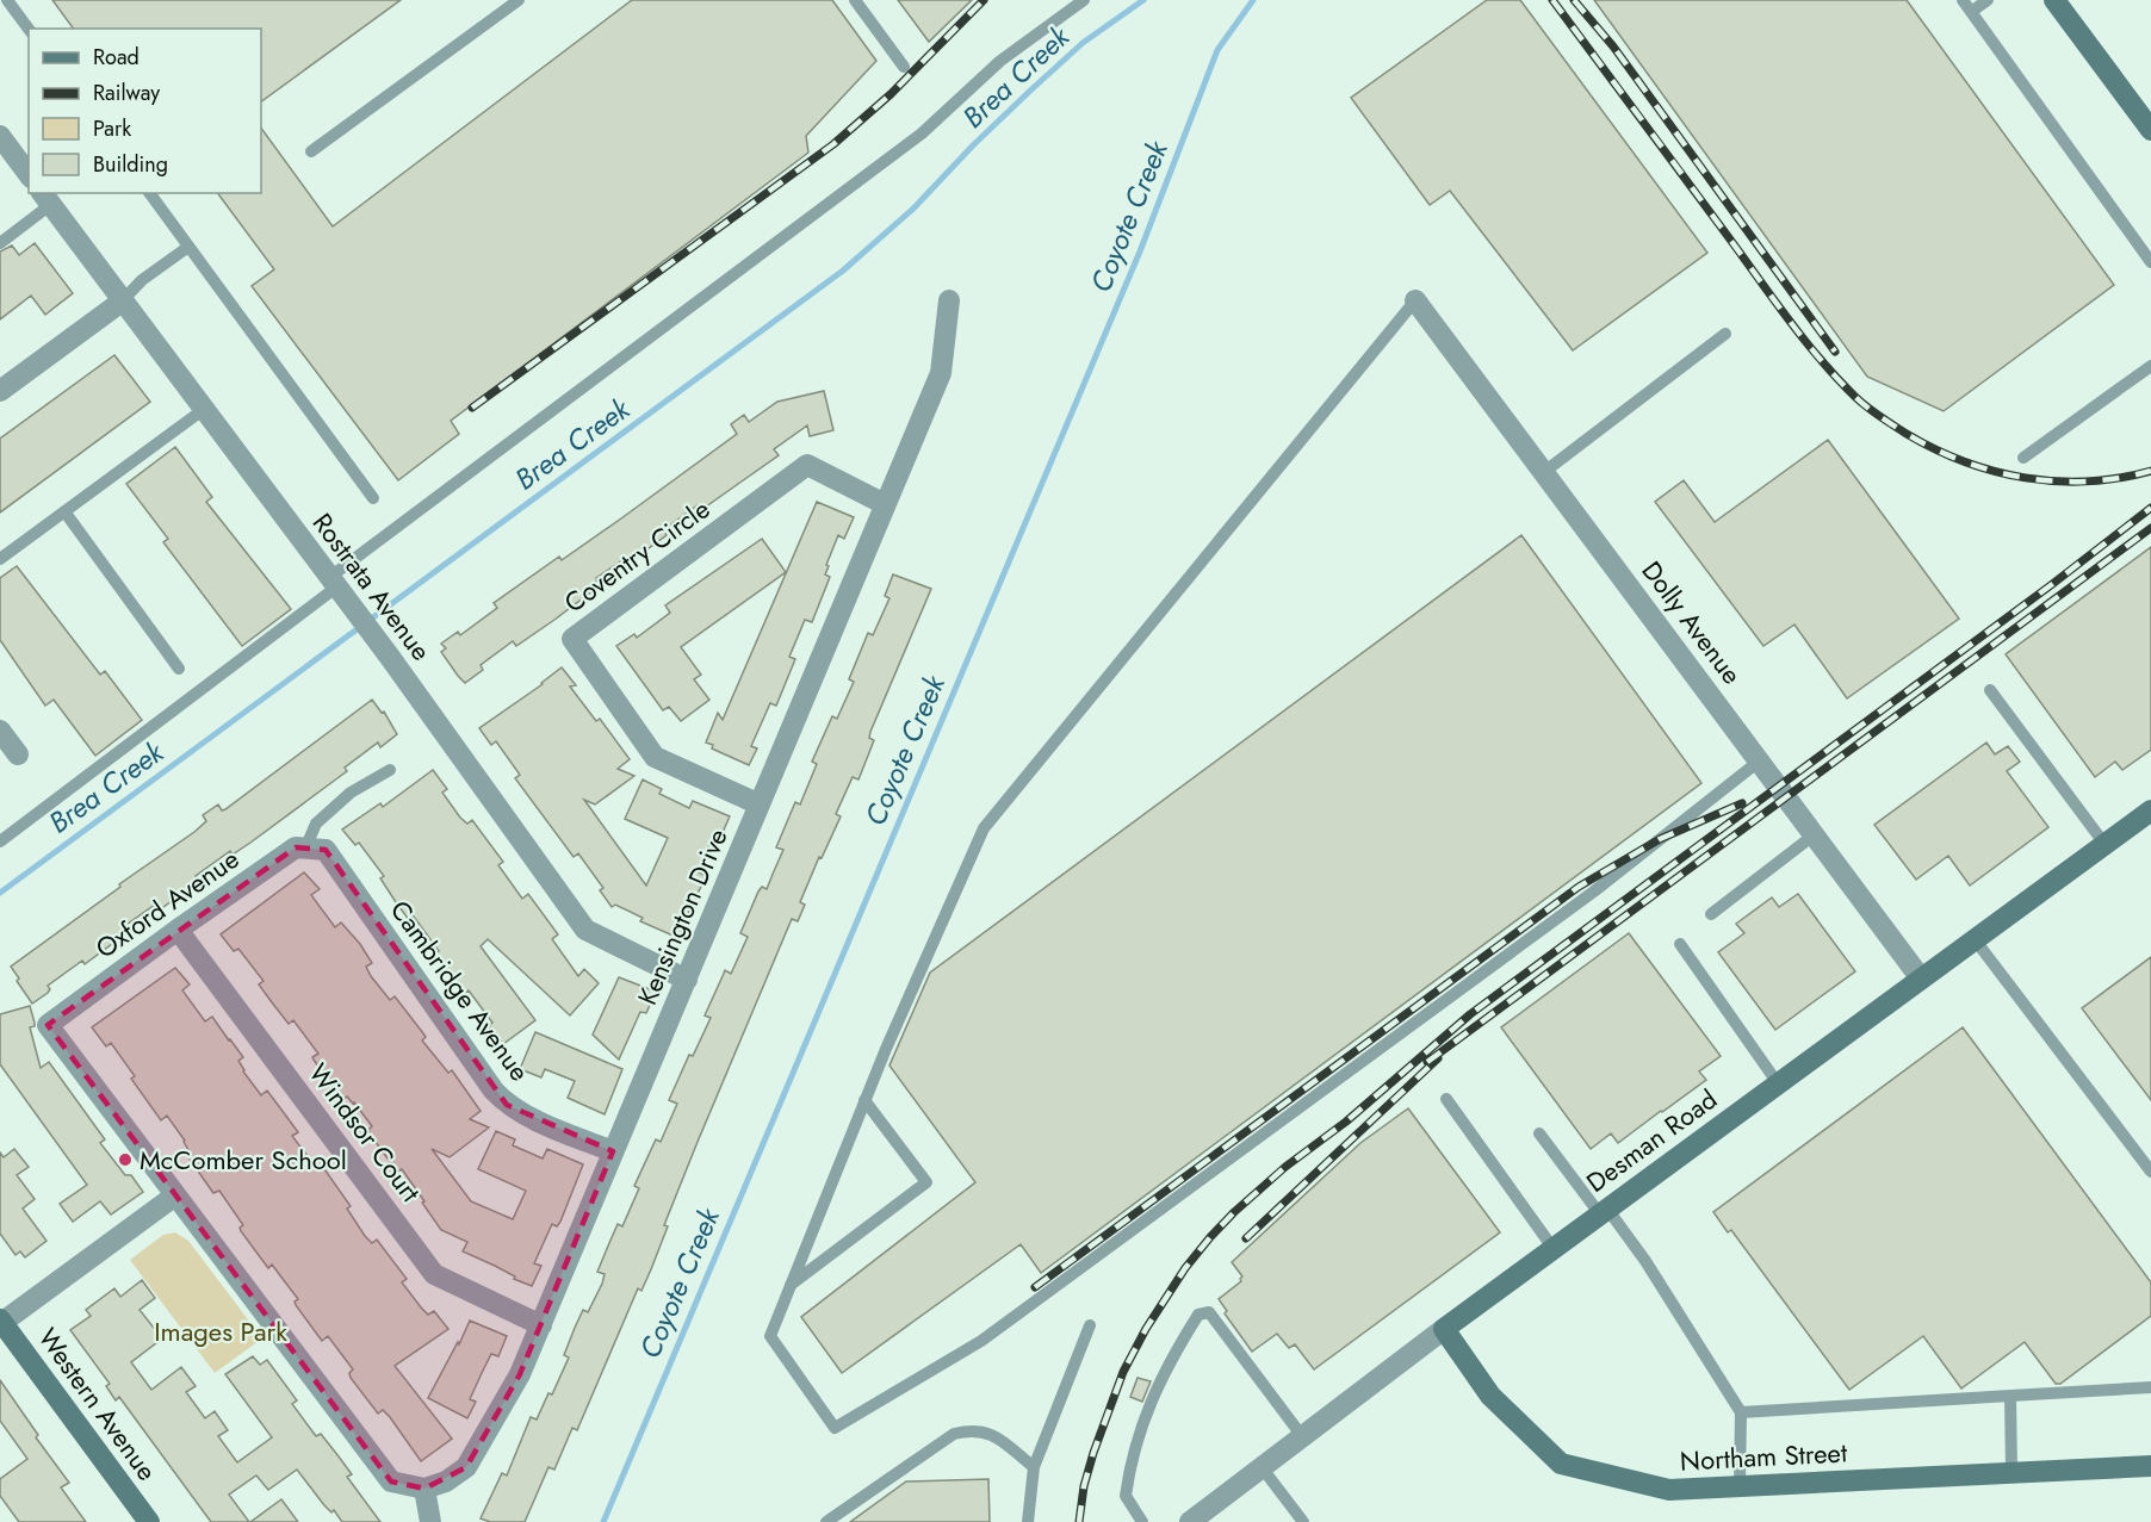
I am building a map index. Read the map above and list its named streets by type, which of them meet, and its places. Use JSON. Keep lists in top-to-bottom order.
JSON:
{
  "streets": {
    "street": [
      "Coventry Circle",
      "Rostrata Avenue",
      "Dolly Avenue",
      "Oxford Avenue",
      "Kensington Drive",
      "Cambridge Avenue",
      "Windsor Court",
      "Desman Road",
      "Western Avenue",
      "Northam Street"
    ]
  },
  "crossings": [
    ["Coventry Circle", "Kensington Drive"],
    ["Rostrata Avenue", "Kensington Drive"],
    ["Dolly Avenue", "Desman Road"],
    ["Oxford Avenue", "Cambridge Avenue"],
    ["Oxford Avenue", "Windsor Court"],
    ["Kensington Drive", "Cambridge Avenue"],
    ["Kensington Drive", "Windsor Court"],
    ["Desman Road", "Northam Street"]
  ],
  "water": ["Brea Creek", "Coyote Creek"],
  "parks": ["Images Park"],
  "places": ["McComber School"],
  "legend": [
    "Road",
    "Railway",
    "Park",
    "Building"
  ]
}
